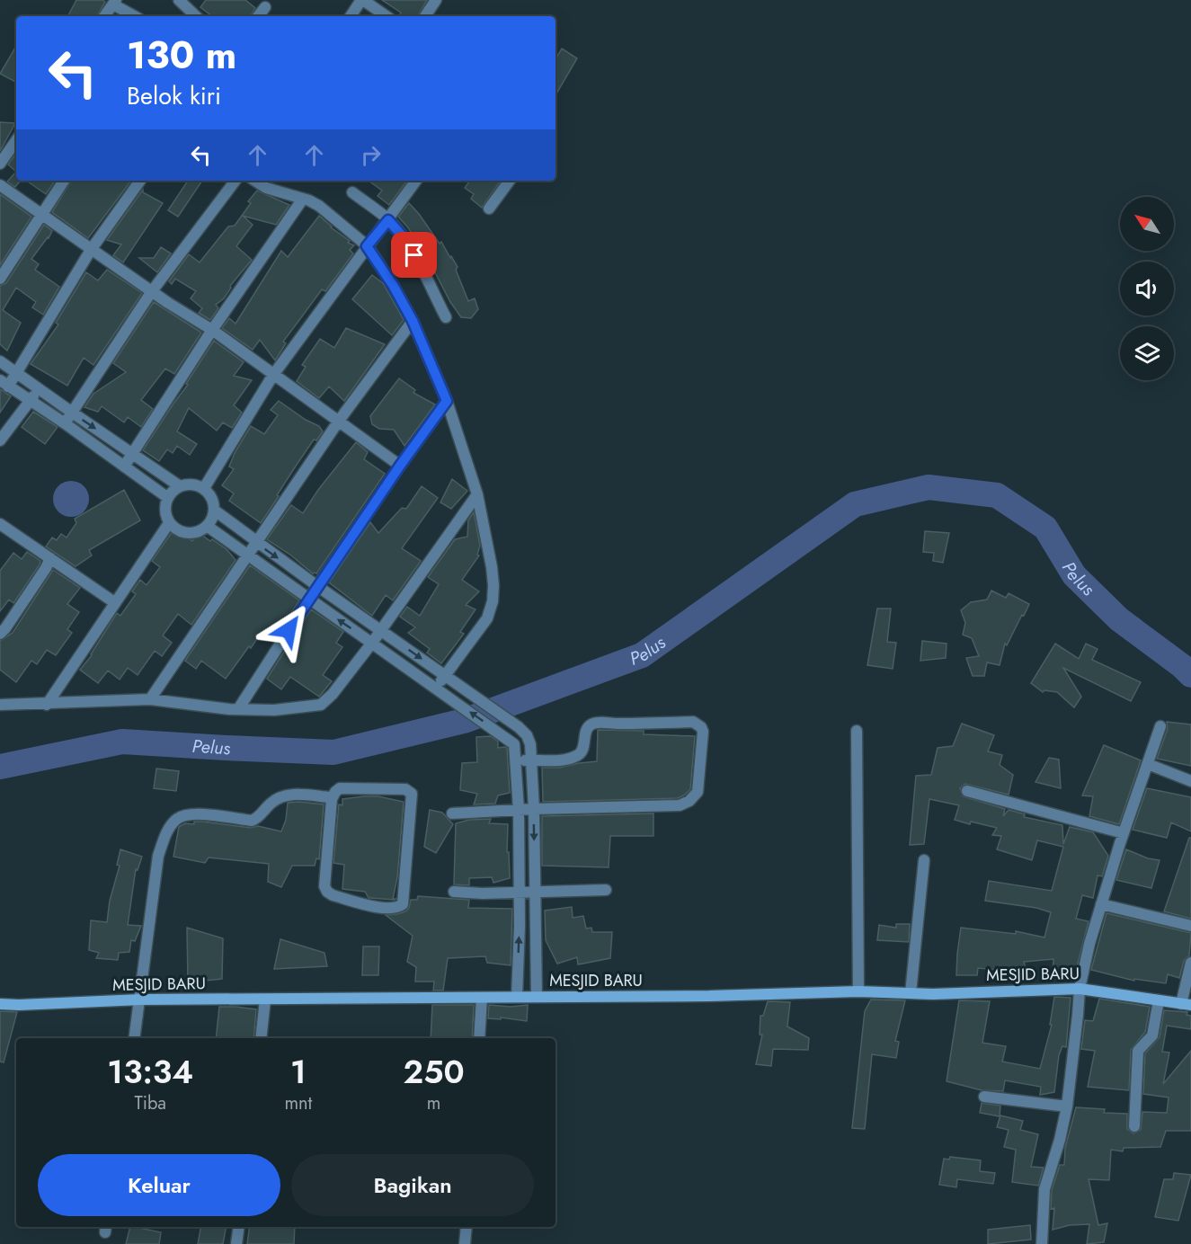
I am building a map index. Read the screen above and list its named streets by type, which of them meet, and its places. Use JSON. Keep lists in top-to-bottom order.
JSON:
{
  "streets": {
    "street": ["MESJID BARU"]
  },
  "water": ["Pelus"],
  "north": "top left",
  "page": {
    "turn": ["130 m", "Belok kiri"],
    "eta": [
      "13:34",
      "Tiba",
      "1",
      "mnt",
      "250",
      "m"
    ],
    "buttons": ["Keluar", "Bagikan"]
  }
}
